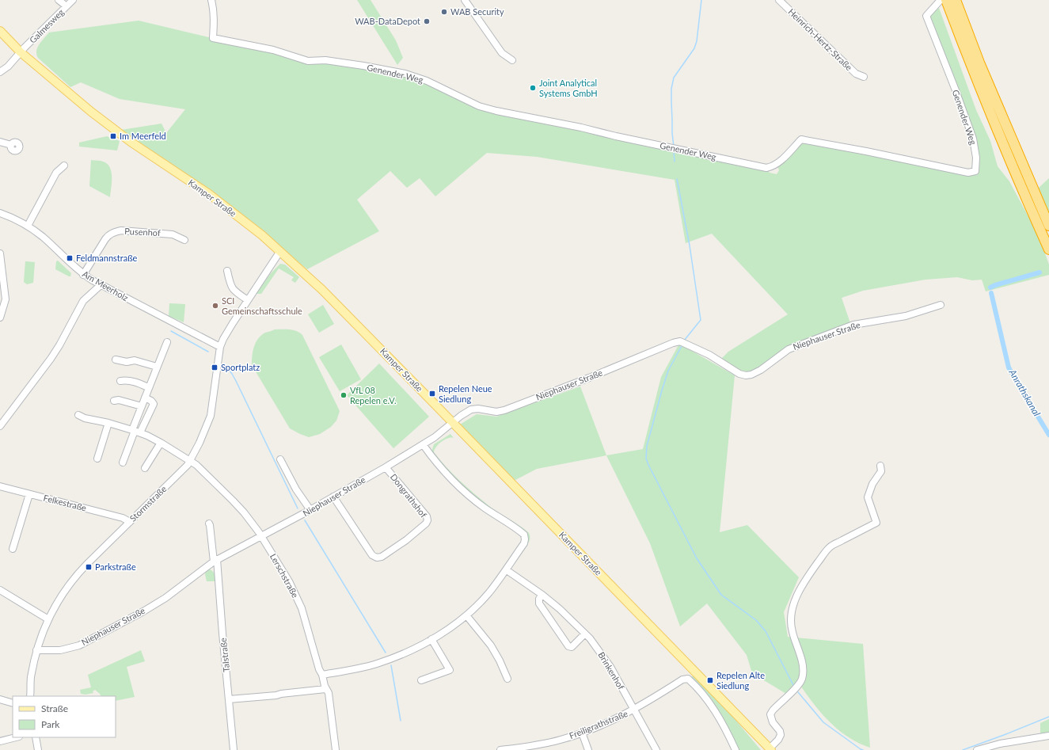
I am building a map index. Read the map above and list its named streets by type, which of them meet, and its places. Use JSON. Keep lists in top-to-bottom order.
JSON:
{
  "streets": {
    "main road": ["Kamper Straße"],
    "street": [
      "Galmesweg",
      "Heinrich-Hertz-Straße",
      "Genender Weg",
      "Pusenhof",
      "Am Meerholz",
      "Niephauser Straße",
      "Dongrathshof",
      "Felkestraße",
      "Stormstraße",
      "Lerschstraße",
      "Talstraße",
      "Brinkenhof",
      "Freiligrathstraße"
    ]
  },
  "crossings": [
    ["Galmesweg", "Kamper Straße"],
    ["Kamper Straße", "Niephauser Straße"],
    ["Kamper Straße", "Stormstraße"],
    ["Pusenhof", "Am Meerholz"],
    ["Am Meerholz", "Stormstraße"],
    ["Niephauser Straße", "Dongrathshof"],
    ["Niephauser Straße", "Stormstraße"],
    ["Niephauser Straße", "Lerschstraße"],
    ["Niephauser Straße", "Talstraße"],
    ["Felkestraße", "Stormstraße"],
    ["Stormstraße", "Lerschstraße"],
    ["Brinkenhof", "Freiligrathstraße"]
  ],
  "water": ["Anrathskanal"],
  "places": {
    "other": [
      "WAB Security",
      "WAB-DataDepot",
      "Joint Analytical Systems GmbH",
      "SCI Gemeinschaftsschule",
      "VfL 08 Repelen e.V."
    ],
    "transit": [
      "Im Meerfeld",
      "Feldmannstraße",
      "Sportplatz",
      "Repelen Neue Siedlung",
      "Parkstraße",
      "Repelen Alte Siedlung"
    ]
  },
  "legend": ["Straße", "Park"]
}
